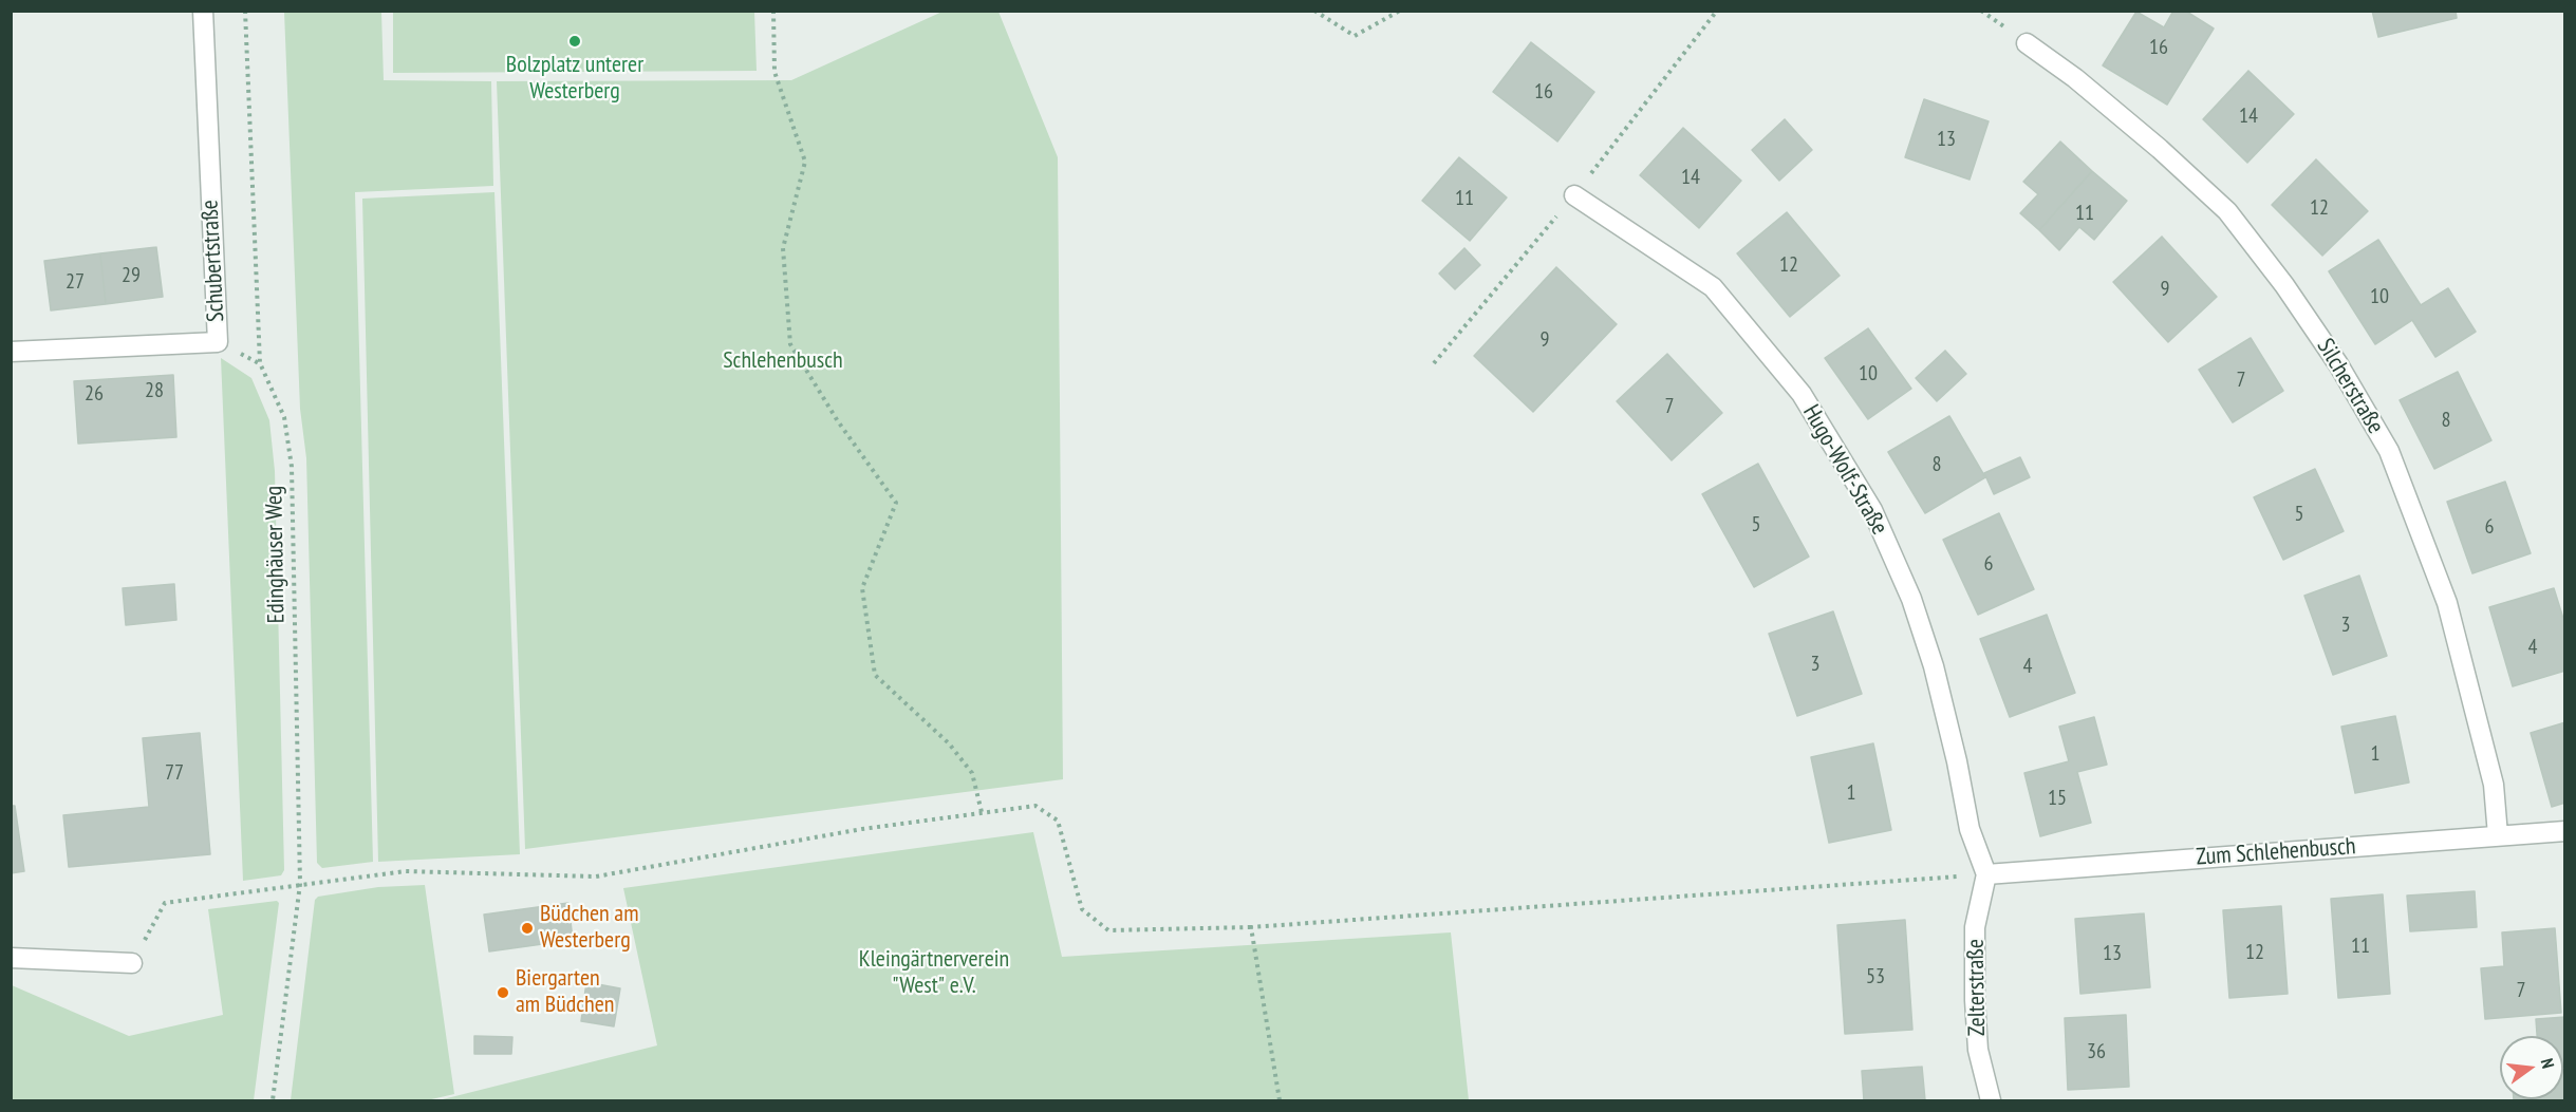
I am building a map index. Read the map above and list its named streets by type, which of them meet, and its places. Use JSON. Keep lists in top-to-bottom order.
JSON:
{
  "streets": {
    "street": [
      "Schubertstraße",
      "Silcherstraße",
      "Hugo-Wolf-Straße",
      "Zum Schlehenbusch",
      "Zelterstraße"
    ],
    "path": ["Edinghäuser Weg"]
  },
  "crossings": [
    ["Silcherstraße", "Zum Schlehenbusch"],
    ["Hugo-Wolf-Straße", "Zum Schlehenbusch"],
    ["Hugo-Wolf-Straße", "Zelterstraße"],
    ["Zum Schlehenbusch", "Zelterstraße"]
  ],
  "parks": ["Schlehenbusch", "Kleingärtnerverein \"West\" e.V."],
  "places": ["Bolzplatz unterer Westerberg", "Büdchen am Westerberg", "Biergarten am Büdchen"],
  "house_numbers": [
    "16",
    "16",
    "14",
    "13",
    "14",
    "11",
    "12",
    "11",
    "12",
    "29",
    "27",
    "9",
    "10",
    "9",
    "10",
    "7",
    "28",
    "26",
    "7",
    "8",
    "8",
    "5",
    "5",
    "6",
    "6",
    "3",
    "4",
    "3",
    "4",
    "1",
    "77",
    "1",
    "15",
    "11",
    "12",
    "13",
    "53",
    "7",
    "36"
  ],
  "north": "right"
}
